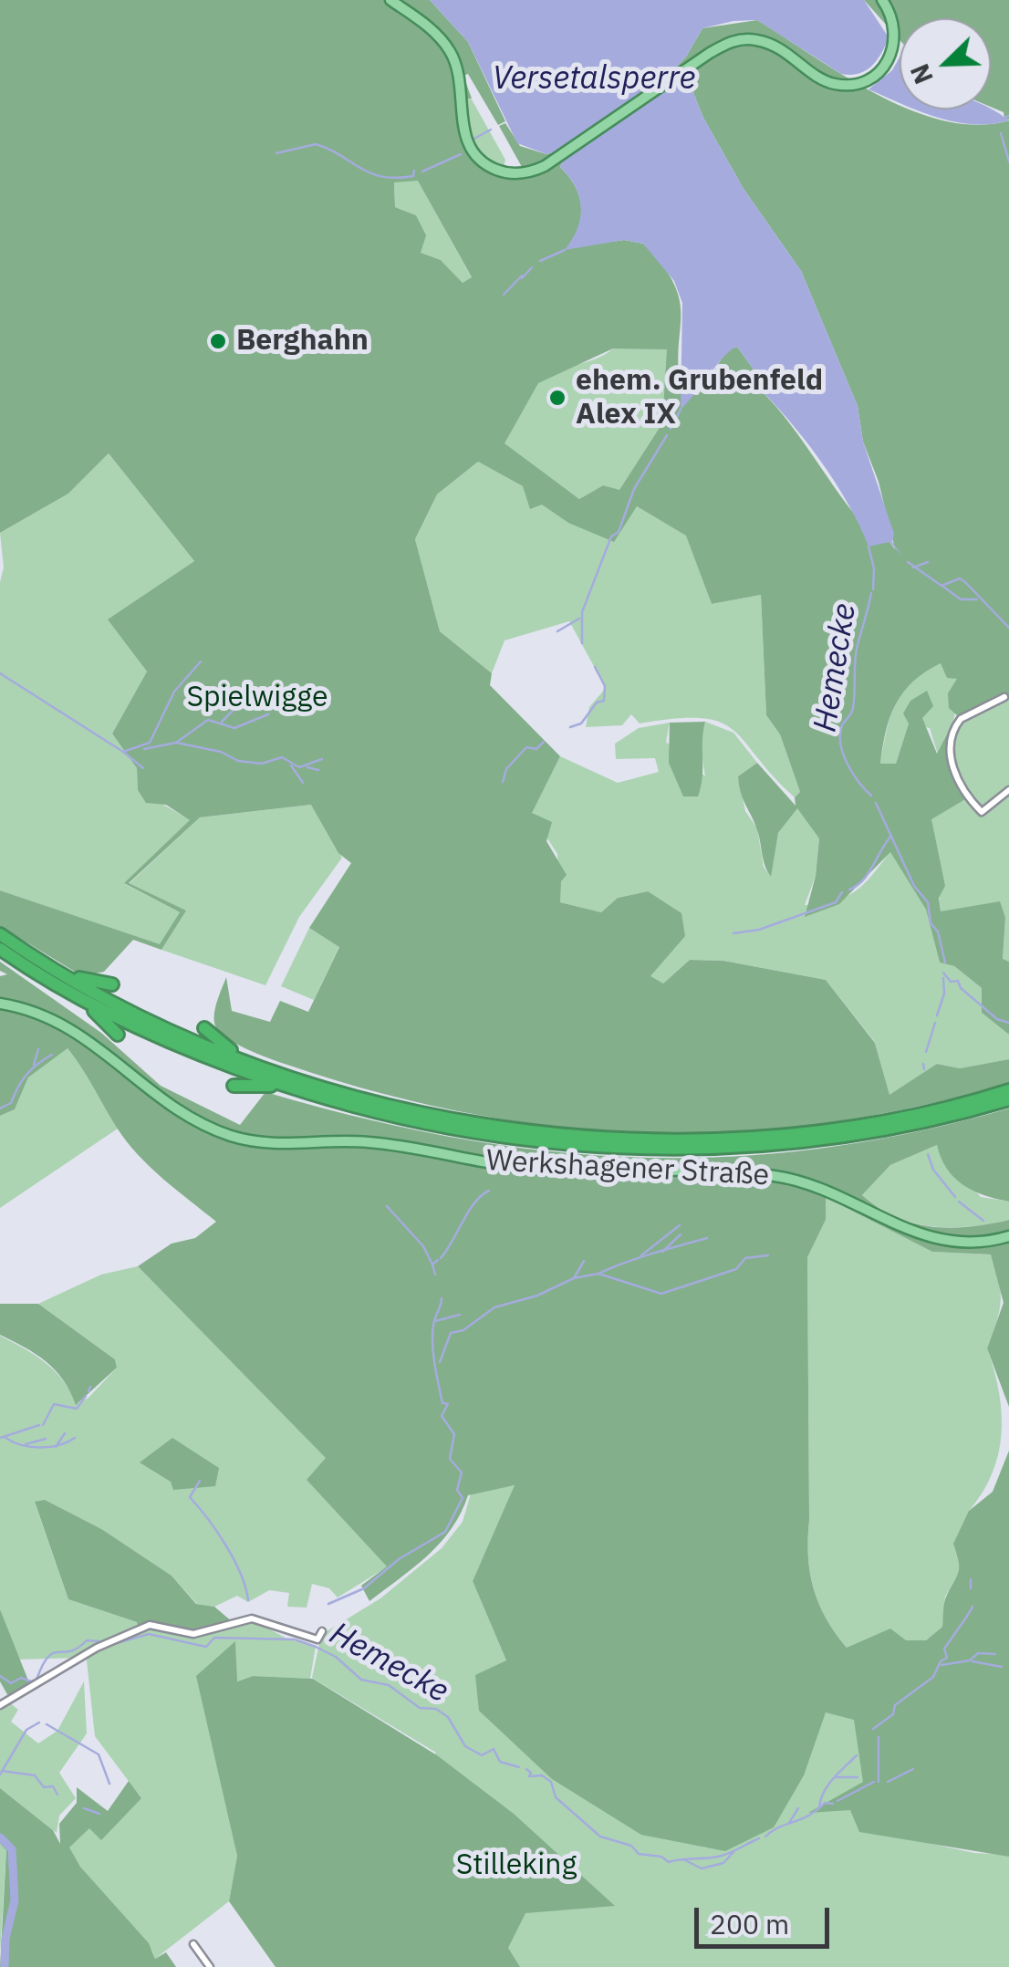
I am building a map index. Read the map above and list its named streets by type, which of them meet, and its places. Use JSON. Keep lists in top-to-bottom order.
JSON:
{
  "streets": {
    "main road": ["Werkshagener Straße"]
  },
  "water": ["Versetalsperre", "Hemecke"],
  "parks": ["Spielwigge", "Stilleking"],
  "places": ["Berghahn", "ehem. Grubenfeld Alex IX"],
  "scale_bar": "200 m",
  "north": "bottom left"
}
